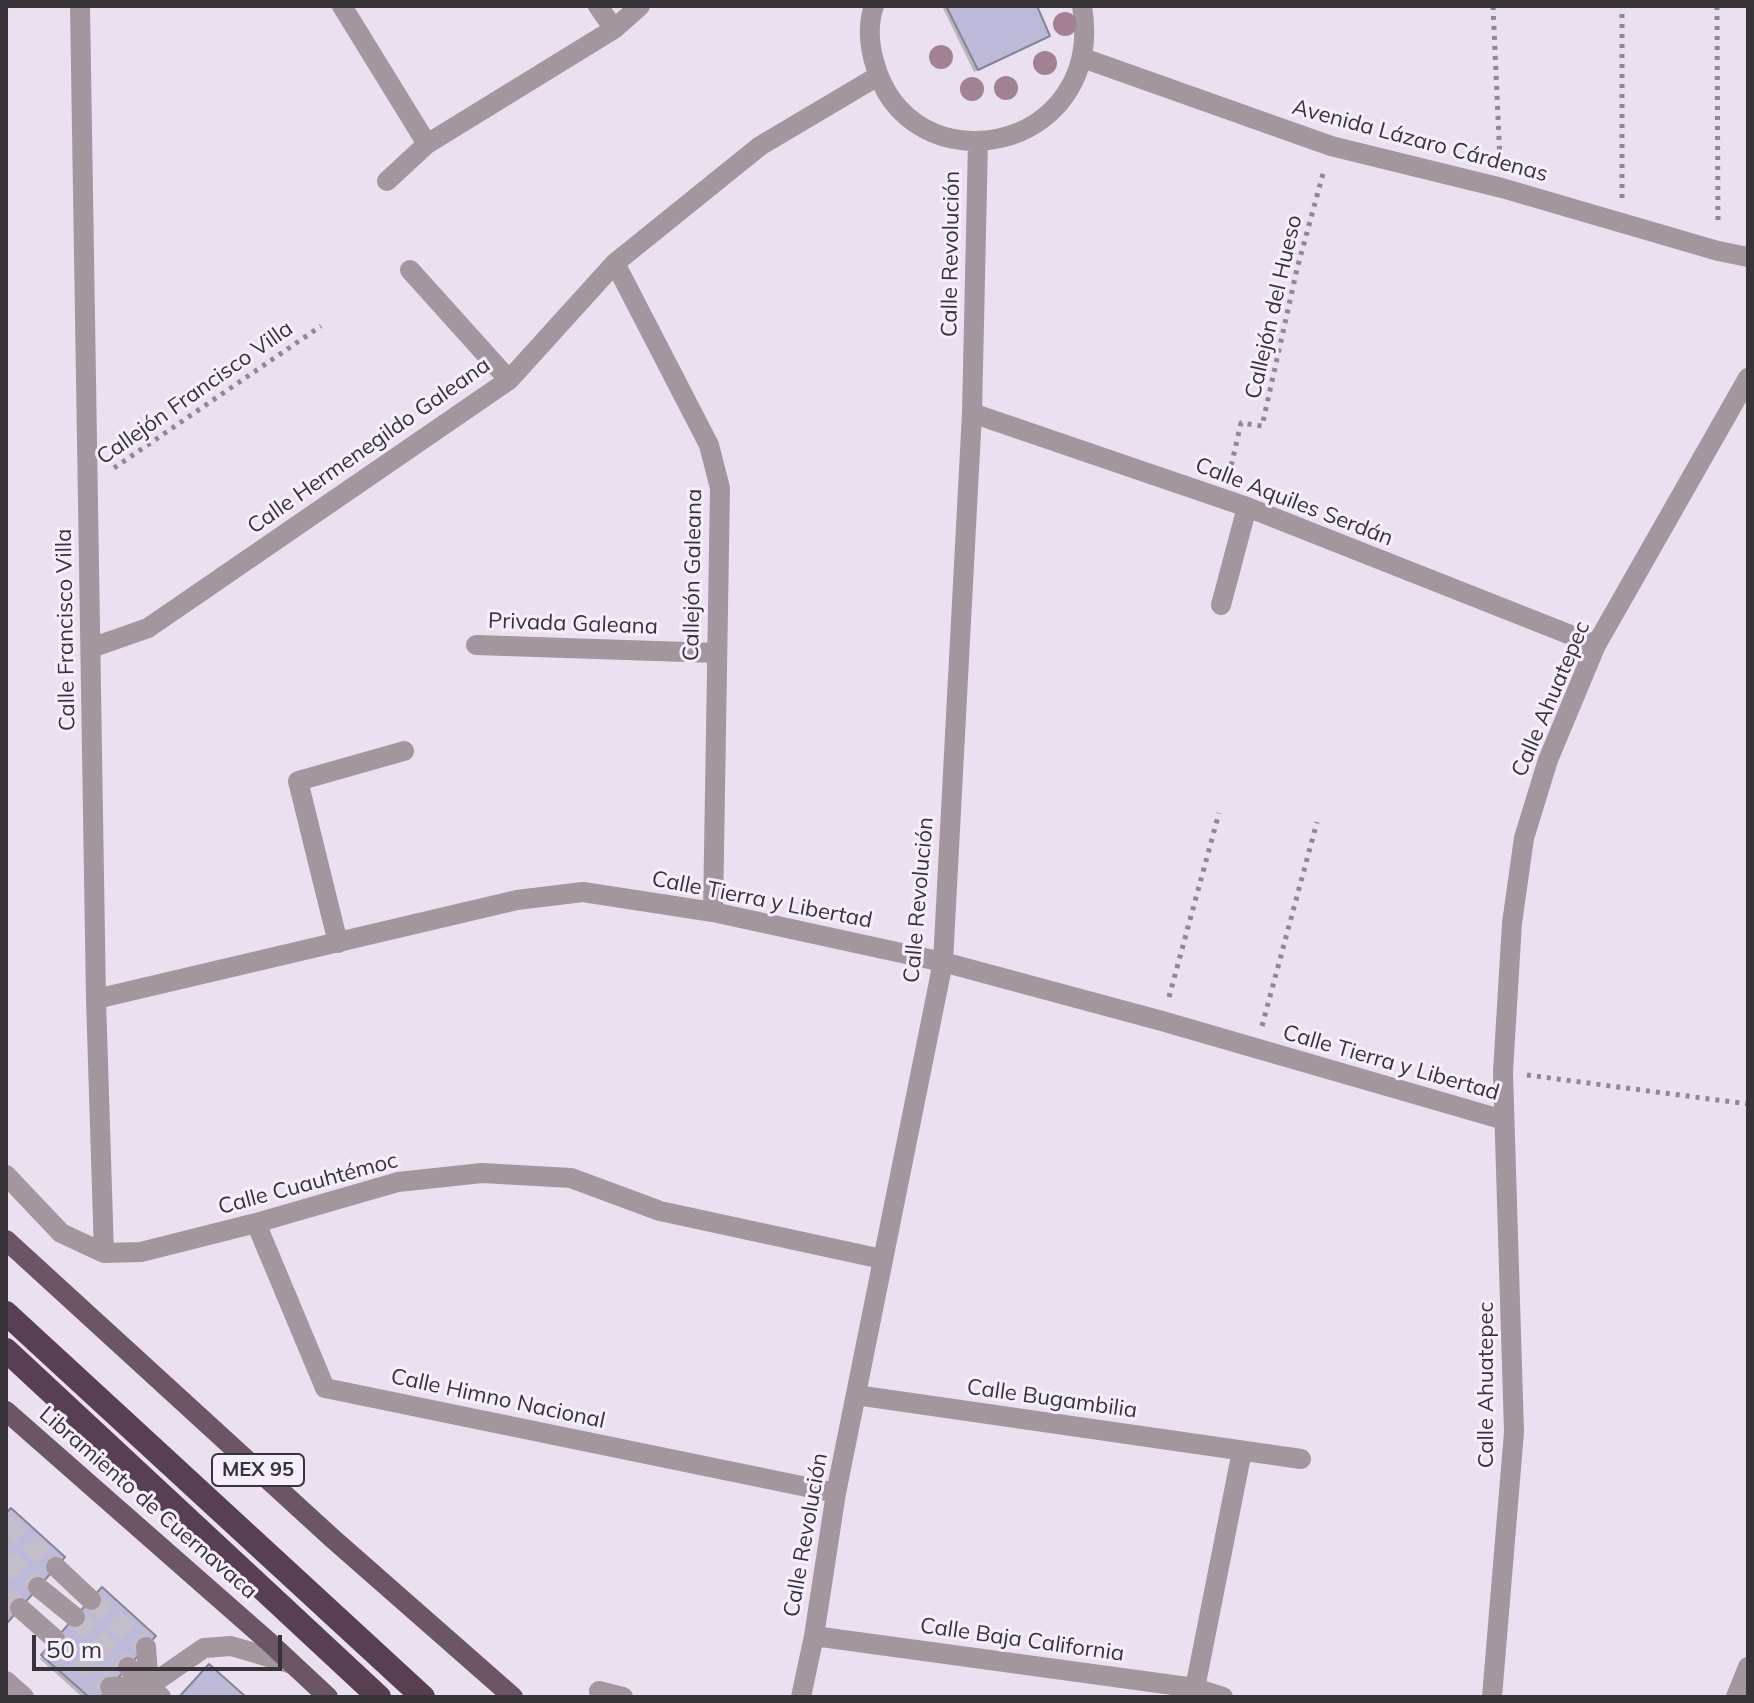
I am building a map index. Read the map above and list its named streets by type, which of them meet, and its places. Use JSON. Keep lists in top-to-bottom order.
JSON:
{
  "streets": {
    "highway": ["MEX 95"],
    "main road": ["Libramiento de Cuernavaca"],
    "street": [
      "Avenida Lázaro Cárdenas",
      "Calle Revolución",
      "Calle Hermenegildo Galeana",
      "Calle Aquiles Serdán",
      "Callejón Galeana",
      "Privada Galeana",
      "Calle Francisco Villa",
      "Calle Ahuatepec",
      "Calle Tierra y Libertad",
      "Calle Cuauhtémoc",
      "Calle Himno Nacional",
      "Calle Bugambilia",
      "Calle Baja California"
    ],
    "path": ["Callejón del Hueso", "Callejón Francisco Villa"]
  },
  "crossings": [
    ["Avenida Lázaro Cárdenas", "Callejón del Hueso"],
    ["Calle Revolución", "Calle Aquiles Serdán"],
    ["Calle Revolución", "Calle Tierra y Libertad"],
    ["Calle Revolución", "Calle Cuauhtémoc"],
    ["Calle Revolución", "Calle Himno Nacional"],
    ["Calle Revolución", "Calle Bugambilia"],
    ["Calle Revolución", "Calle Baja California"],
    ["Callejón del Hueso", "Calle Aquiles Serdán"],
    ["Callejón Francisco Villa", "Calle Francisco Villa"],
    ["Calle Hermenegildo Galeana", "Callejón Galeana"],
    ["Calle Hermenegildo Galeana", "Calle Francisco Villa"],
    ["Calle Aquiles Serdán", "Calle Ahuatepec"],
    ["Callejón Galeana", "Privada Galeana"],
    ["Callejón Galeana", "Calle Tierra y Libertad"],
    ["Calle Francisco Villa", "Calle Tierra y Libertad"],
    ["Calle Francisco Villa", "Calle Cuauhtémoc"],
    ["Calle Ahuatepec", "Calle Tierra y Libertad"],
    ["Calle Cuauhtémoc", "Calle Himno Nacional"]
  ],
  "scale_bar": "50 m"
}
